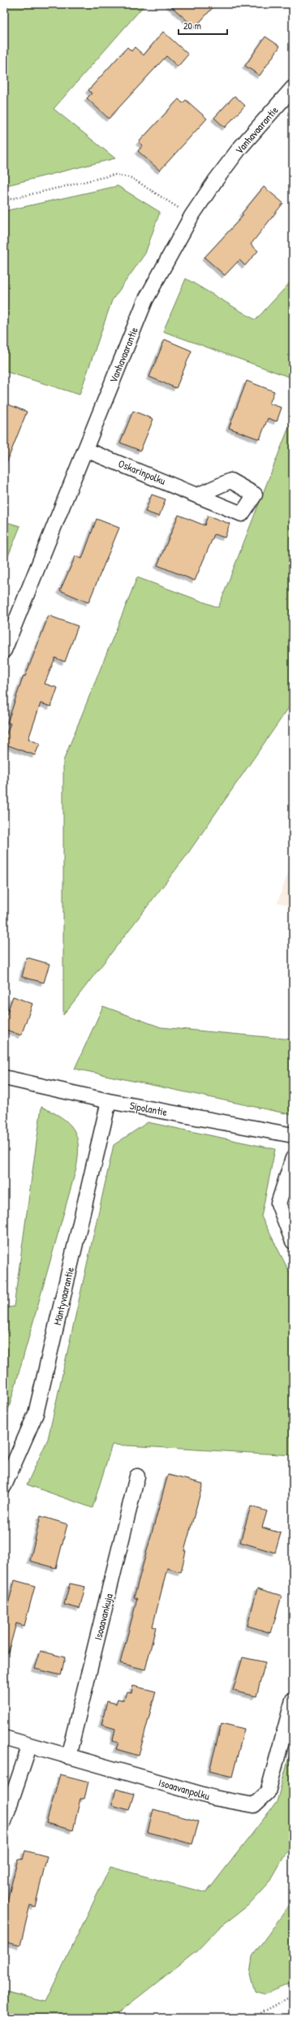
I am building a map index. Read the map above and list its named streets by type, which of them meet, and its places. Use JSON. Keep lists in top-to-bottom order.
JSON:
{
  "streets": {
    "street": [
      "Vanhavaarantie",
      "Oskarinpolku",
      "Sipolantie",
      "Mäntyvaarantie",
      "Isoaavankuja",
      "Isoaavanpolku"
    ]
  },
  "crossings": [
    ["Vanhavaarantie", "Oskarinpolku"],
    ["Sipolantie", "Mäntyvaarantie"],
    ["Isoaavankuja", "Isoaavanpolku"]
  ],
  "scale_bar": "20 m"
}
